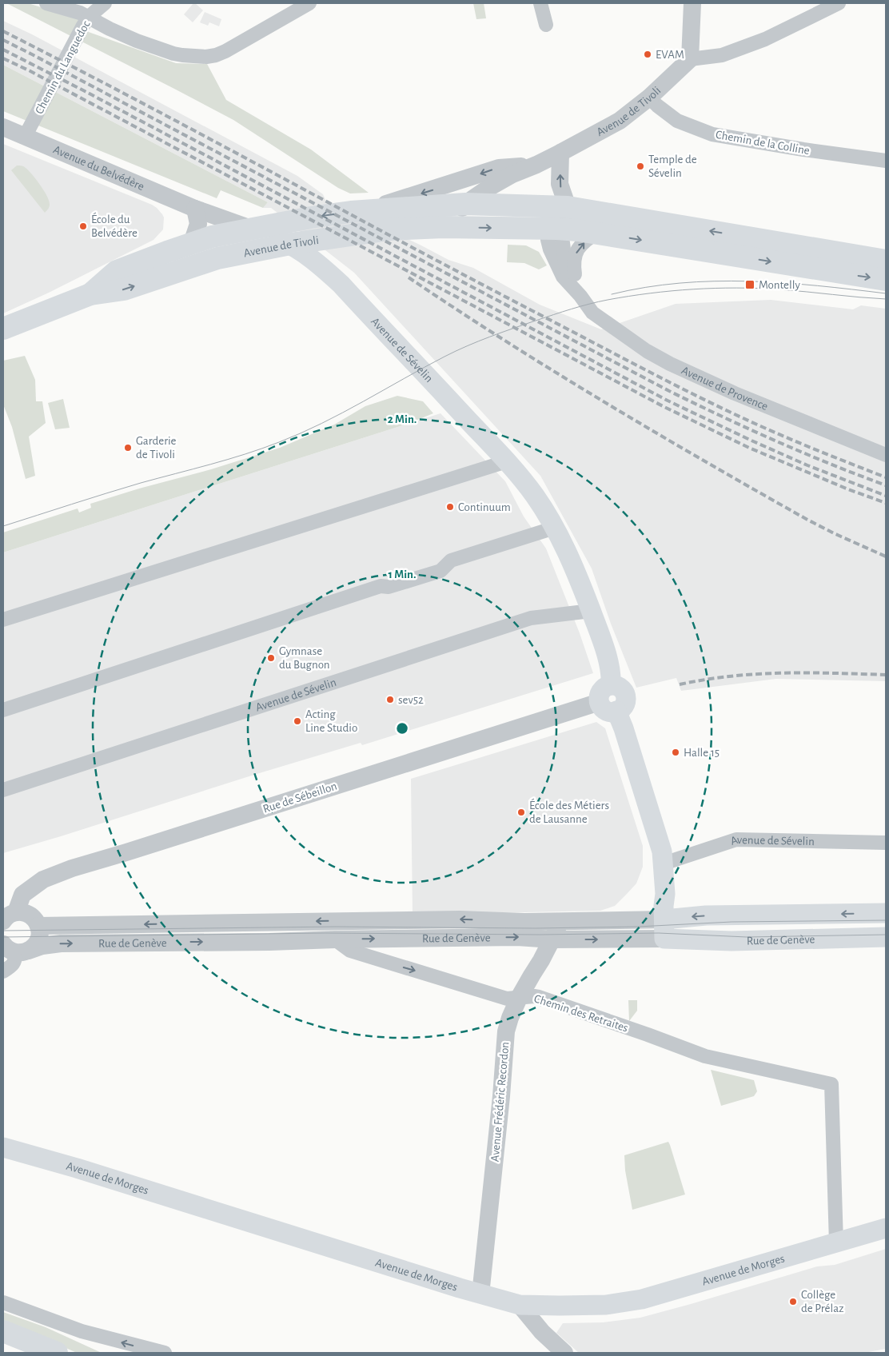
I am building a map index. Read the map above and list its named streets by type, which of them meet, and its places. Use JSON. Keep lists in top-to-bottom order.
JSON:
{
  "streets": {
    "main road": [
      "Avenue de Tivoli",
      "Avenue du Belvédère",
      "Avenue de Sévelin",
      "Rue de Genève",
      "Avenue de Morges"
    ],
    "street": [
      "Chemin du Languedoc",
      "Chemin de la Colline",
      "Avenue de Provence",
      "Rue de Sébeillon",
      "Chemin des Retraites",
      "Avenue Frédéric Recordon"
    ]
  },
  "crossings": [
    ["Chemin du Languedoc", "Avenue du Belvédère"],
    ["Avenue de Tivoli", "Chemin de la Colline"],
    ["Avenue de Tivoli", "Avenue du Belvédère"],
    ["Avenue de Tivoli", "Avenue de Sévelin"],
    ["Avenue du Belvédère", "Avenue de Sévelin"],
    ["Avenue de Sévelin", "Rue de Sébeillon"],
    ["Rue de Genève", "Chemin des Retraites"],
    ["Rue de Genève", "Avenue Frédéric Recordon"],
    ["Chemin des Retraites", "Avenue Frédéric Recordon"],
    ["Chemin des Retraites", "Avenue de Morges"],
    ["Avenue Frédéric Recordon", "Avenue de Morges"]
  ],
  "places": {
    "other": [
      "EVAM",
      "Temple de Sévelin",
      "École du Belvédère",
      "Garderie de Tivoli",
      "Continuum",
      "Gymnase du Bugnon",
      "sev52",
      "Acting Line Studio",
      "Halle 15",
      "École des Métiers de Lausanne",
      "Collège de Prélaz"
    ],
    "transit": ["Montelly"]
  },
  "rings": ["2 Min.", "1 Min."]
}
